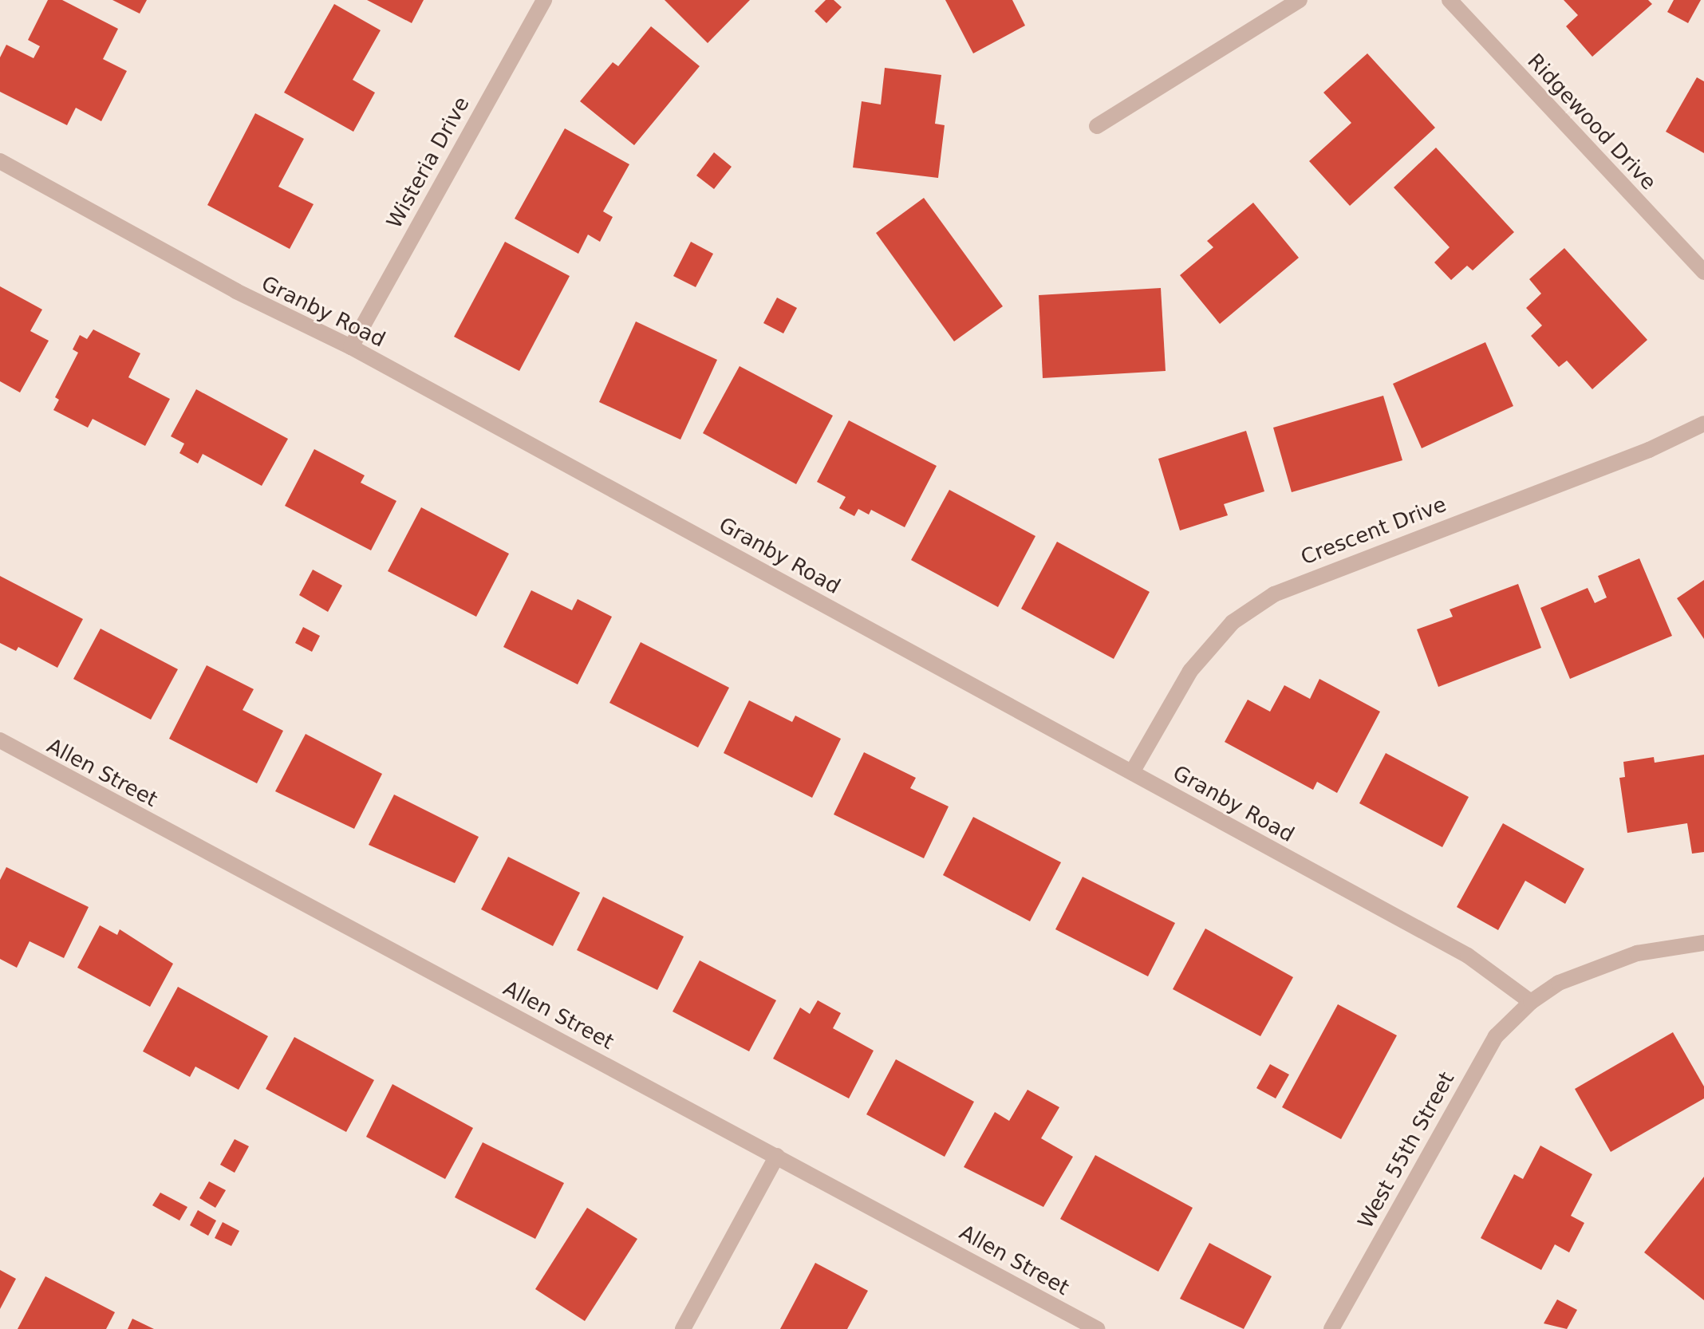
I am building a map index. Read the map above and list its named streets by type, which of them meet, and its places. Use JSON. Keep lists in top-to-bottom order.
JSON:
{
  "streets": {
    "street": [
      "Ridgewood Drive",
      "Wisteria Drive",
      "Granby Road",
      "Crescent Drive",
      "Allen Street",
      "West 55th Street"
    ]
  },
  "crossings": [
    ["Wisteria Drive", "Granby Road"],
    ["Granby Road", "Crescent Drive"],
    ["Granby Road", "West 55th Street"]
  ]
}
